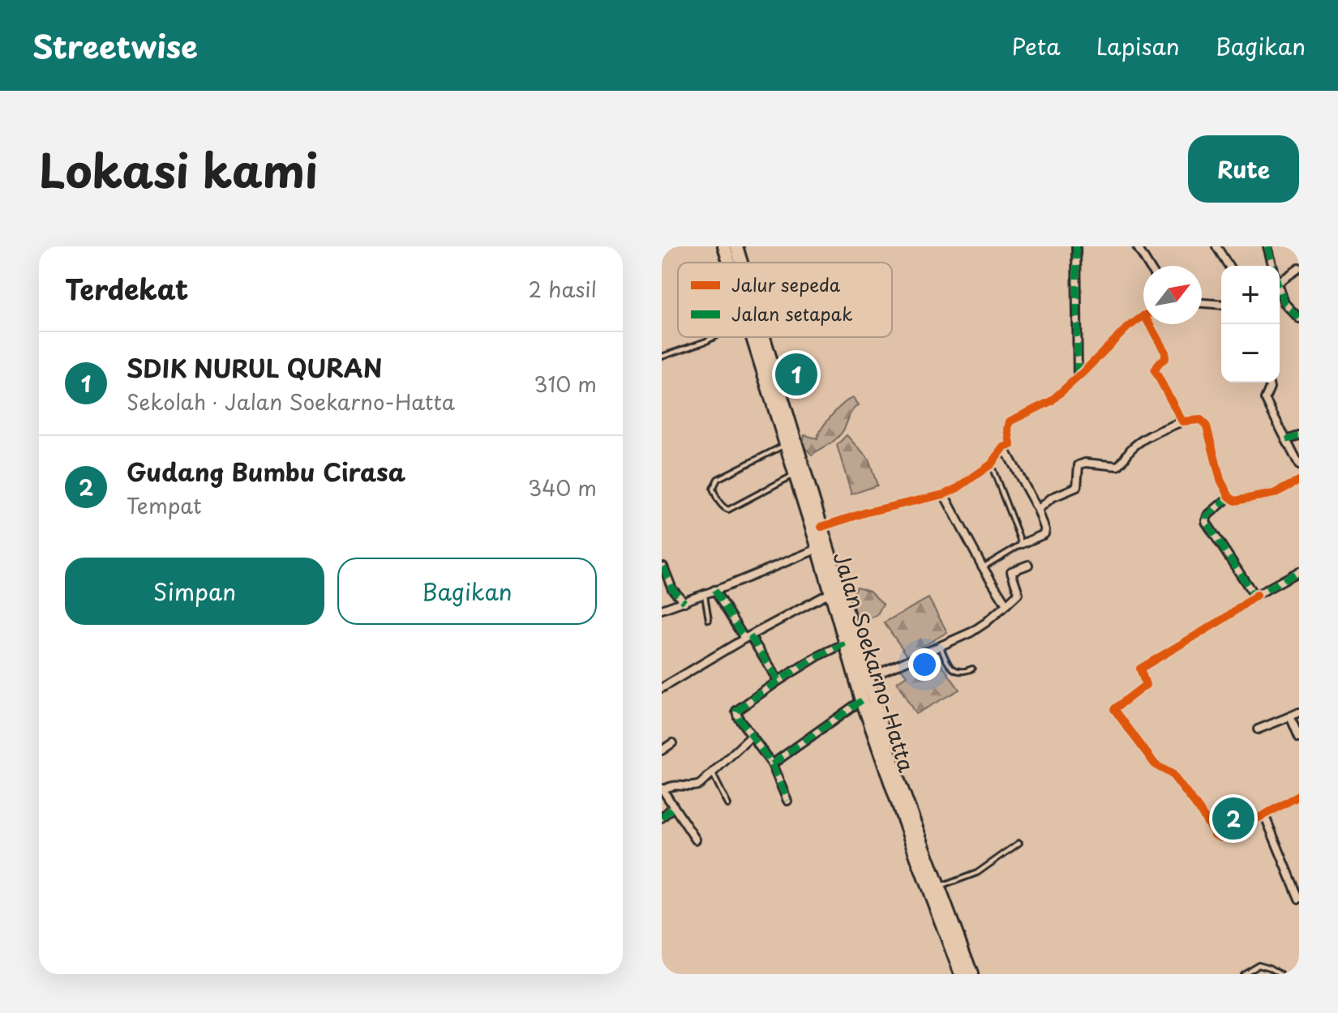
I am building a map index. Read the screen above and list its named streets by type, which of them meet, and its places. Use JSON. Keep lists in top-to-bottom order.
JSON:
{
  "streets": {
    "highway": ["Jalan Soekarno-Hatta"]
  },
  "legend": ["Jalur sepeda", "Jalan setapak"],
  "north": "top right",
  "page": {
    "header": "Streetwise",
    "nav": ["Peta", "Lapisan", "Bagikan"],
    "title": "Lokasi kami",
    "buttons": [
      "Rute",
      ["Simpan", "Bagikan"]
    ],
    "heading": ["Terdekat", "2 hasil"],
    "map_buttons": ["+", "−"],
    "list": [
      {
        "mark": "1",
        "name": "SDIK NURUL QURAN",
        "note": "Sekolah · Jalan Soekarno-Hatta",
        "value": "310 m"
      },
      {
        "mark": "2",
        "name": "Gudang Bumbu Cirasa",
        "note": "Tempat",
        "value": "340 m"
      }
    ],
    "pins": ["1", "2"]
  }
}
